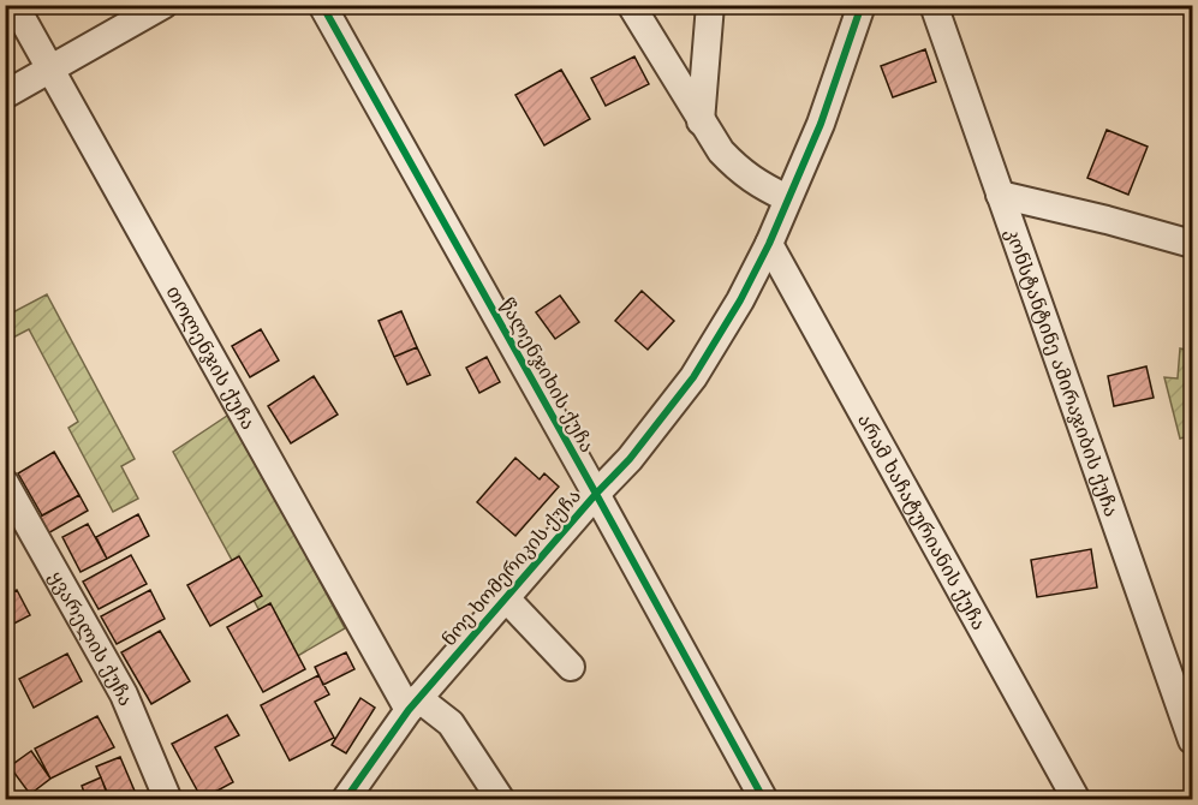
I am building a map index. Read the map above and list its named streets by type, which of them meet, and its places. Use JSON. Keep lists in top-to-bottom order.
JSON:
{
  "streets": {
    "street": [
      "თოლენჯის ქუჩა",
      "კონსტანტინე ამირაჯიბის ქუჩა",
      "წალენჯიხის ქუჩა",
      "არამ ხაჩატურიანის ქუჩა",
      "ნოე ხომერიკის ქუჩა",
      "ყვარელის ქუჩა"
    ]
  },
  "crossings": [
    ["თოლენჯის ქუჩა", "ნოე ხომერიკის ქუჩა"],
    ["წალენჯიხის ქუჩა", "ნოე ხომერიკის ქუჩა"],
    ["არამ ხაჩატურიანის ქუჩა", "ნოე ხომერიკის ქუჩა"]
  ]
}
